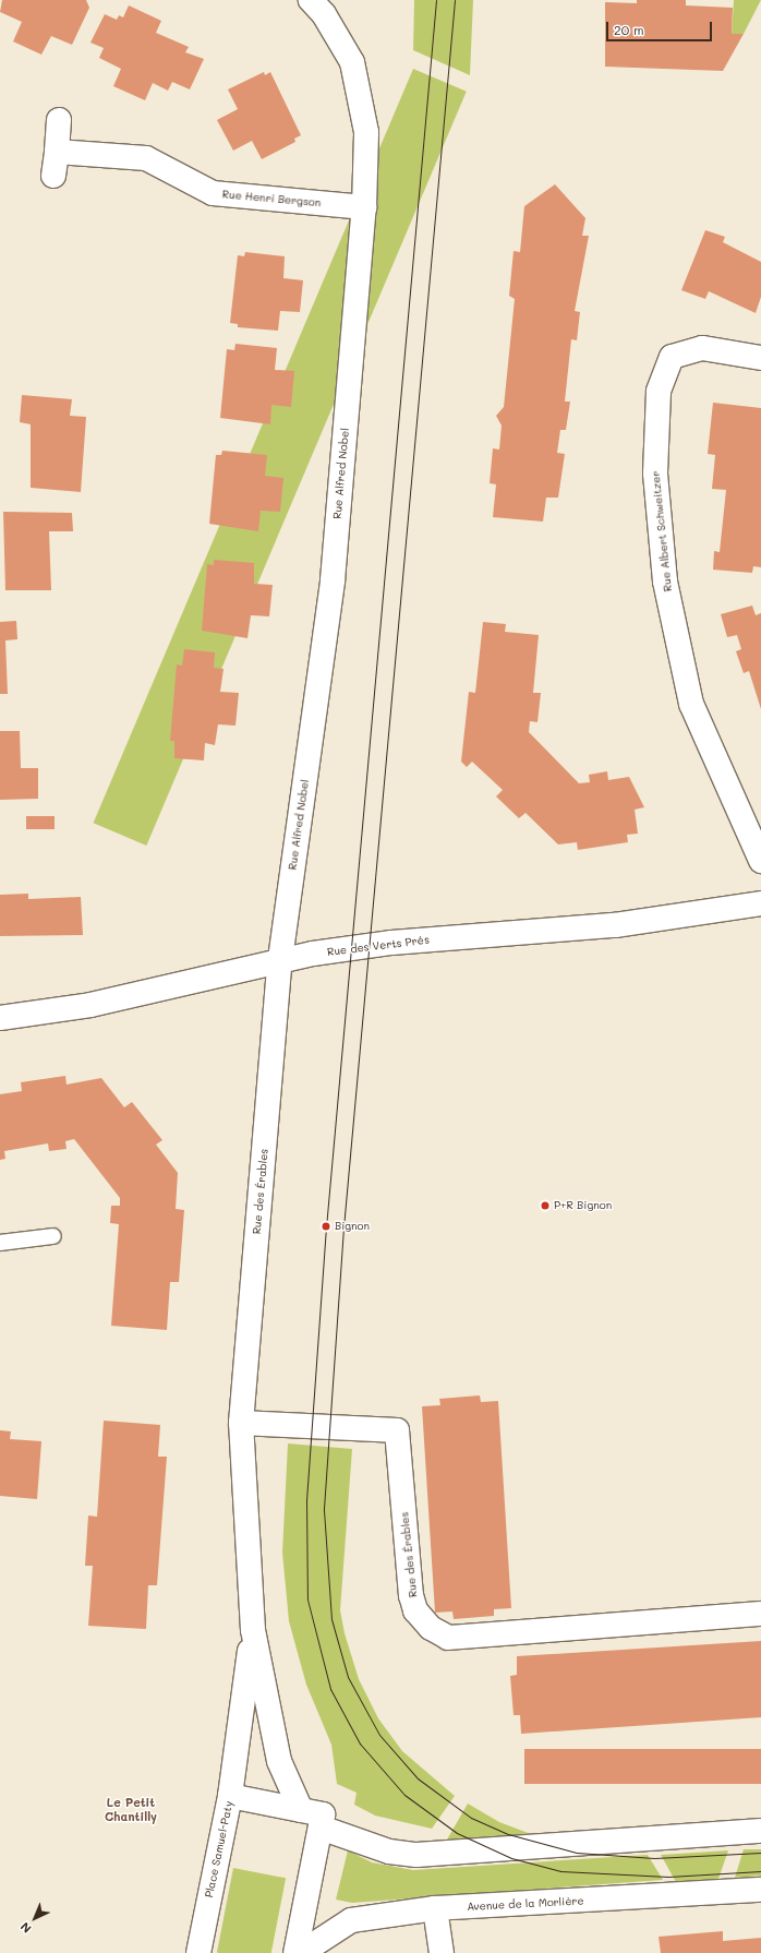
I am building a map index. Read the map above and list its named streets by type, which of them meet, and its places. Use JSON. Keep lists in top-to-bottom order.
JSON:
{
  "streets": {
    "street": [
      "Rue Henri Bergson",
      "Rue Alfred Nobel",
      "Rue Albert Schweitzer",
      "Rue des Verts Prés",
      "Rue des Érables",
      "Place Samuel-Paty",
      "Avenue de la Morlière"
    ]
  },
  "crossings": [
    ["Rue Henri Bergson", "Rue Alfred Nobel"],
    ["Rue Alfred Nobel", "Rue des Verts Prés"],
    ["Rue Alfred Nobel", "Rue des Érables"],
    ["Rue des Verts Prés", "Rue des Érables"],
    ["Rue des Érables", "Place Samuel-Paty"]
  ],
  "districts": ["Le Petit Chantilly"],
  "places": ["P+R Bignon", "Bignon"],
  "scale_bar": "20 m",
  "north": "bottom left"
}
